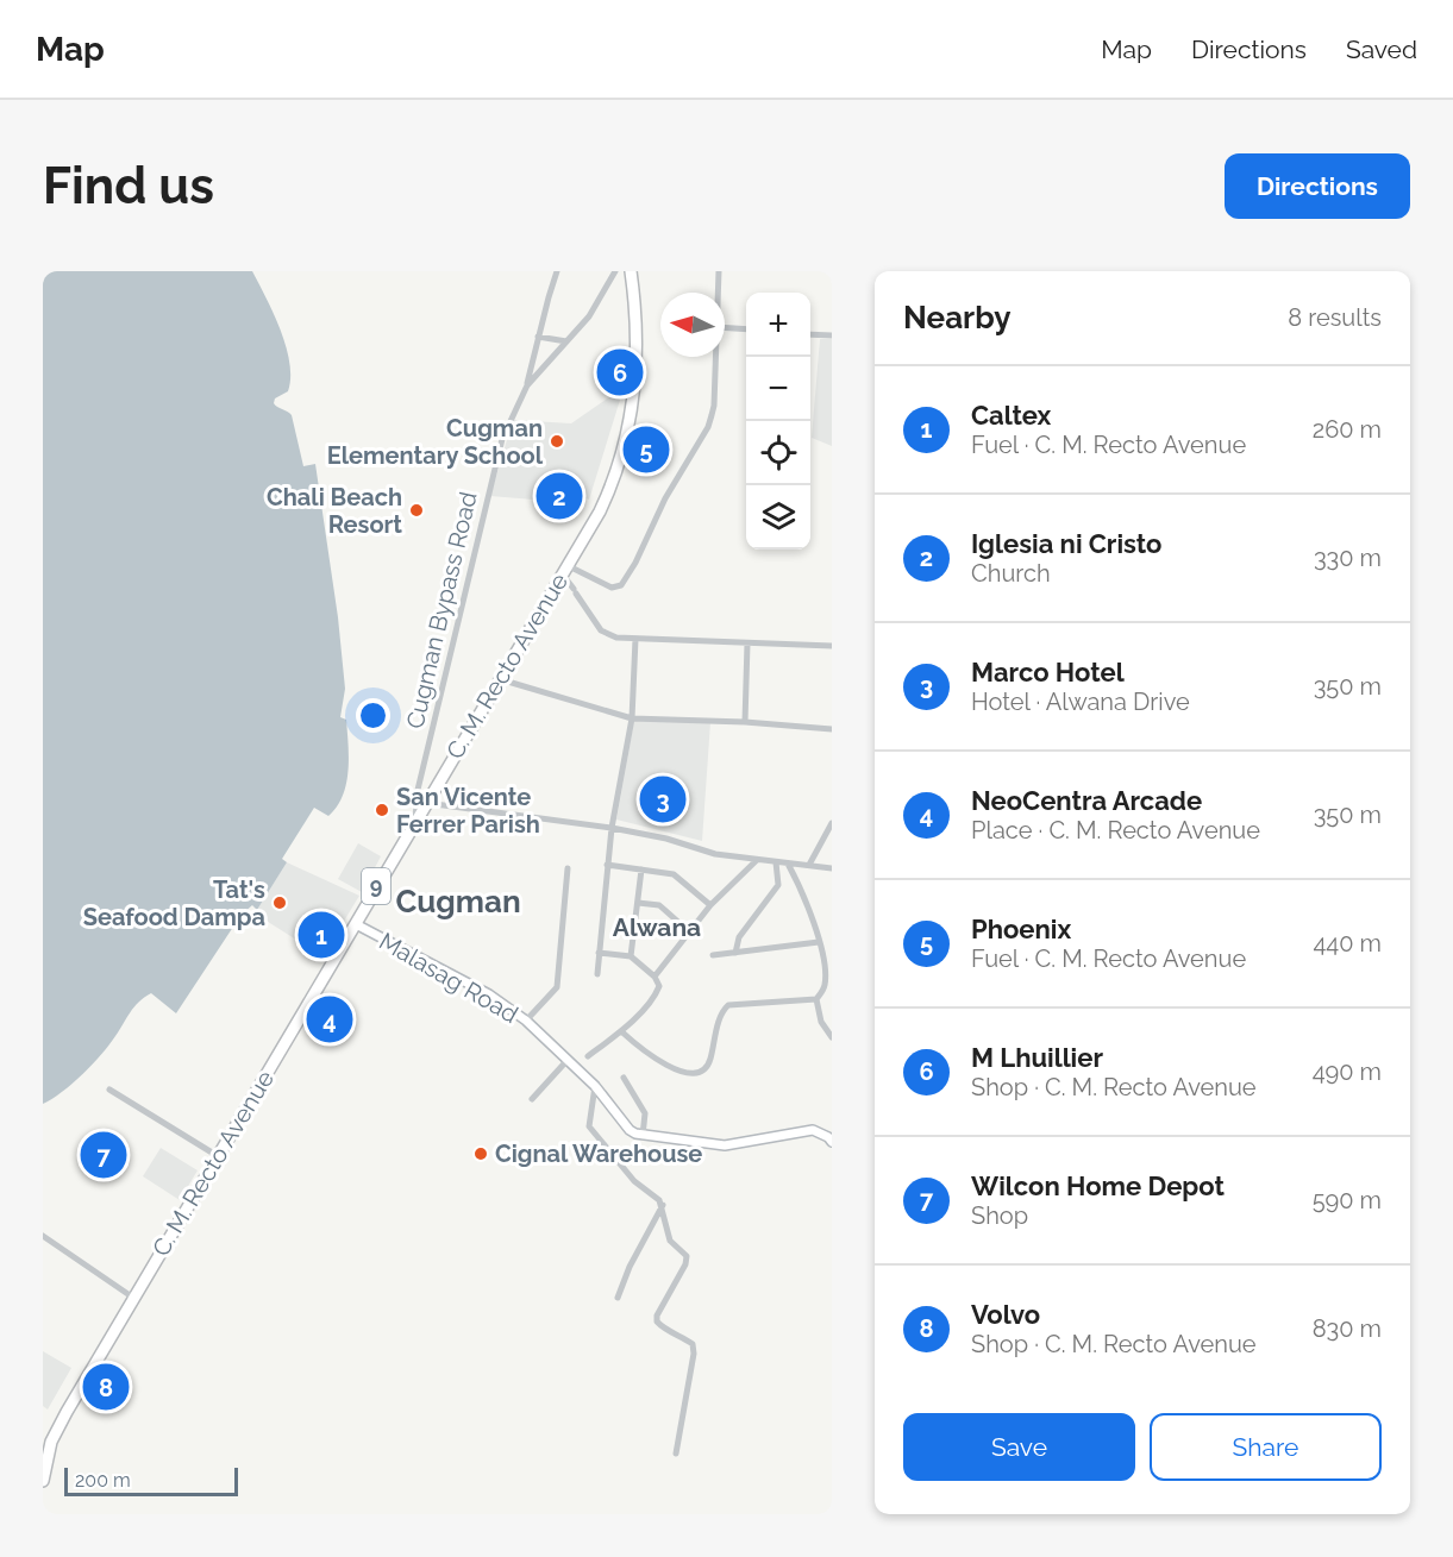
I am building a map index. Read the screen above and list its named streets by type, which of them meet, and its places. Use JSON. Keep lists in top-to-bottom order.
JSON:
{
  "streets": {
    "highway": ["C. M. Recto Avenue", "9"],
    "street": ["Cugman Bypass Road", "Malasag Road"]
  },
  "crossings": [
    ["Cugman Bypass Road", "C. M. Recto Avenue"],
    ["C. M. Recto Avenue", "Malasag Road"]
  ],
  "districts": ["Cugman", "Alwana"],
  "places": [
    "Cugman Elementary School",
    "Chali Beach Resort",
    "San Vicente Ferrer Parish",
    "Tat's Seafood Dampa",
    "Cignal Warehouse"
  ],
  "scale_bar": "200 m",
  "north": "left",
  "page": {
    "header": "Map",
    "nav": ["Map", "Directions", "Saved"],
    "buttons": [
      "Directions",
      ["Save", "Share"]
    ],
    "title": "Find us",
    "heading": ["Nearby", "8 results"],
    "map_buttons": ["+", "−"],
    "pins": [
      "6",
      "5",
      "2",
      "3",
      "1",
      "4",
      "7",
      "8"
    ],
    "list": [
      {
        "mark": "1",
        "name": "Caltex",
        "note": "Fuel · C. M. Recto Avenue",
        "value": "260 m"
      },
      {
        "mark": "2",
        "name": "Iglesia ni Cristo",
        "note": "Church",
        "value": "330 m"
      },
      {
        "mark": "3",
        "name": "Marco Hotel",
        "note": "Hotel · Alwana Drive",
        "value": "350 m"
      },
      {
        "mark": "4",
        "name": "NeoCentra Arcade",
        "note": "Place · C. M. Recto Avenue",
        "value": "350 m"
      },
      {
        "mark": "5",
        "name": "Phoenix",
        "note": "Fuel · C. M. Recto Avenue",
        "value": "440 m"
      },
      {
        "mark": "6",
        "name": "M Lhuillier",
        "note": "Shop · C. M. Recto Avenue",
        "value": "490 m"
      },
      {
        "mark": "7",
        "name": "Wilcon Home Depot",
        "note": "Shop",
        "value": "590 m"
      },
      {
        "mark": "8",
        "name": "Volvo",
        "note": "Shop · C. M. Recto Avenue",
        "value": "830 m"
      }
    ],
    "scale": "200 m"
  }
}
